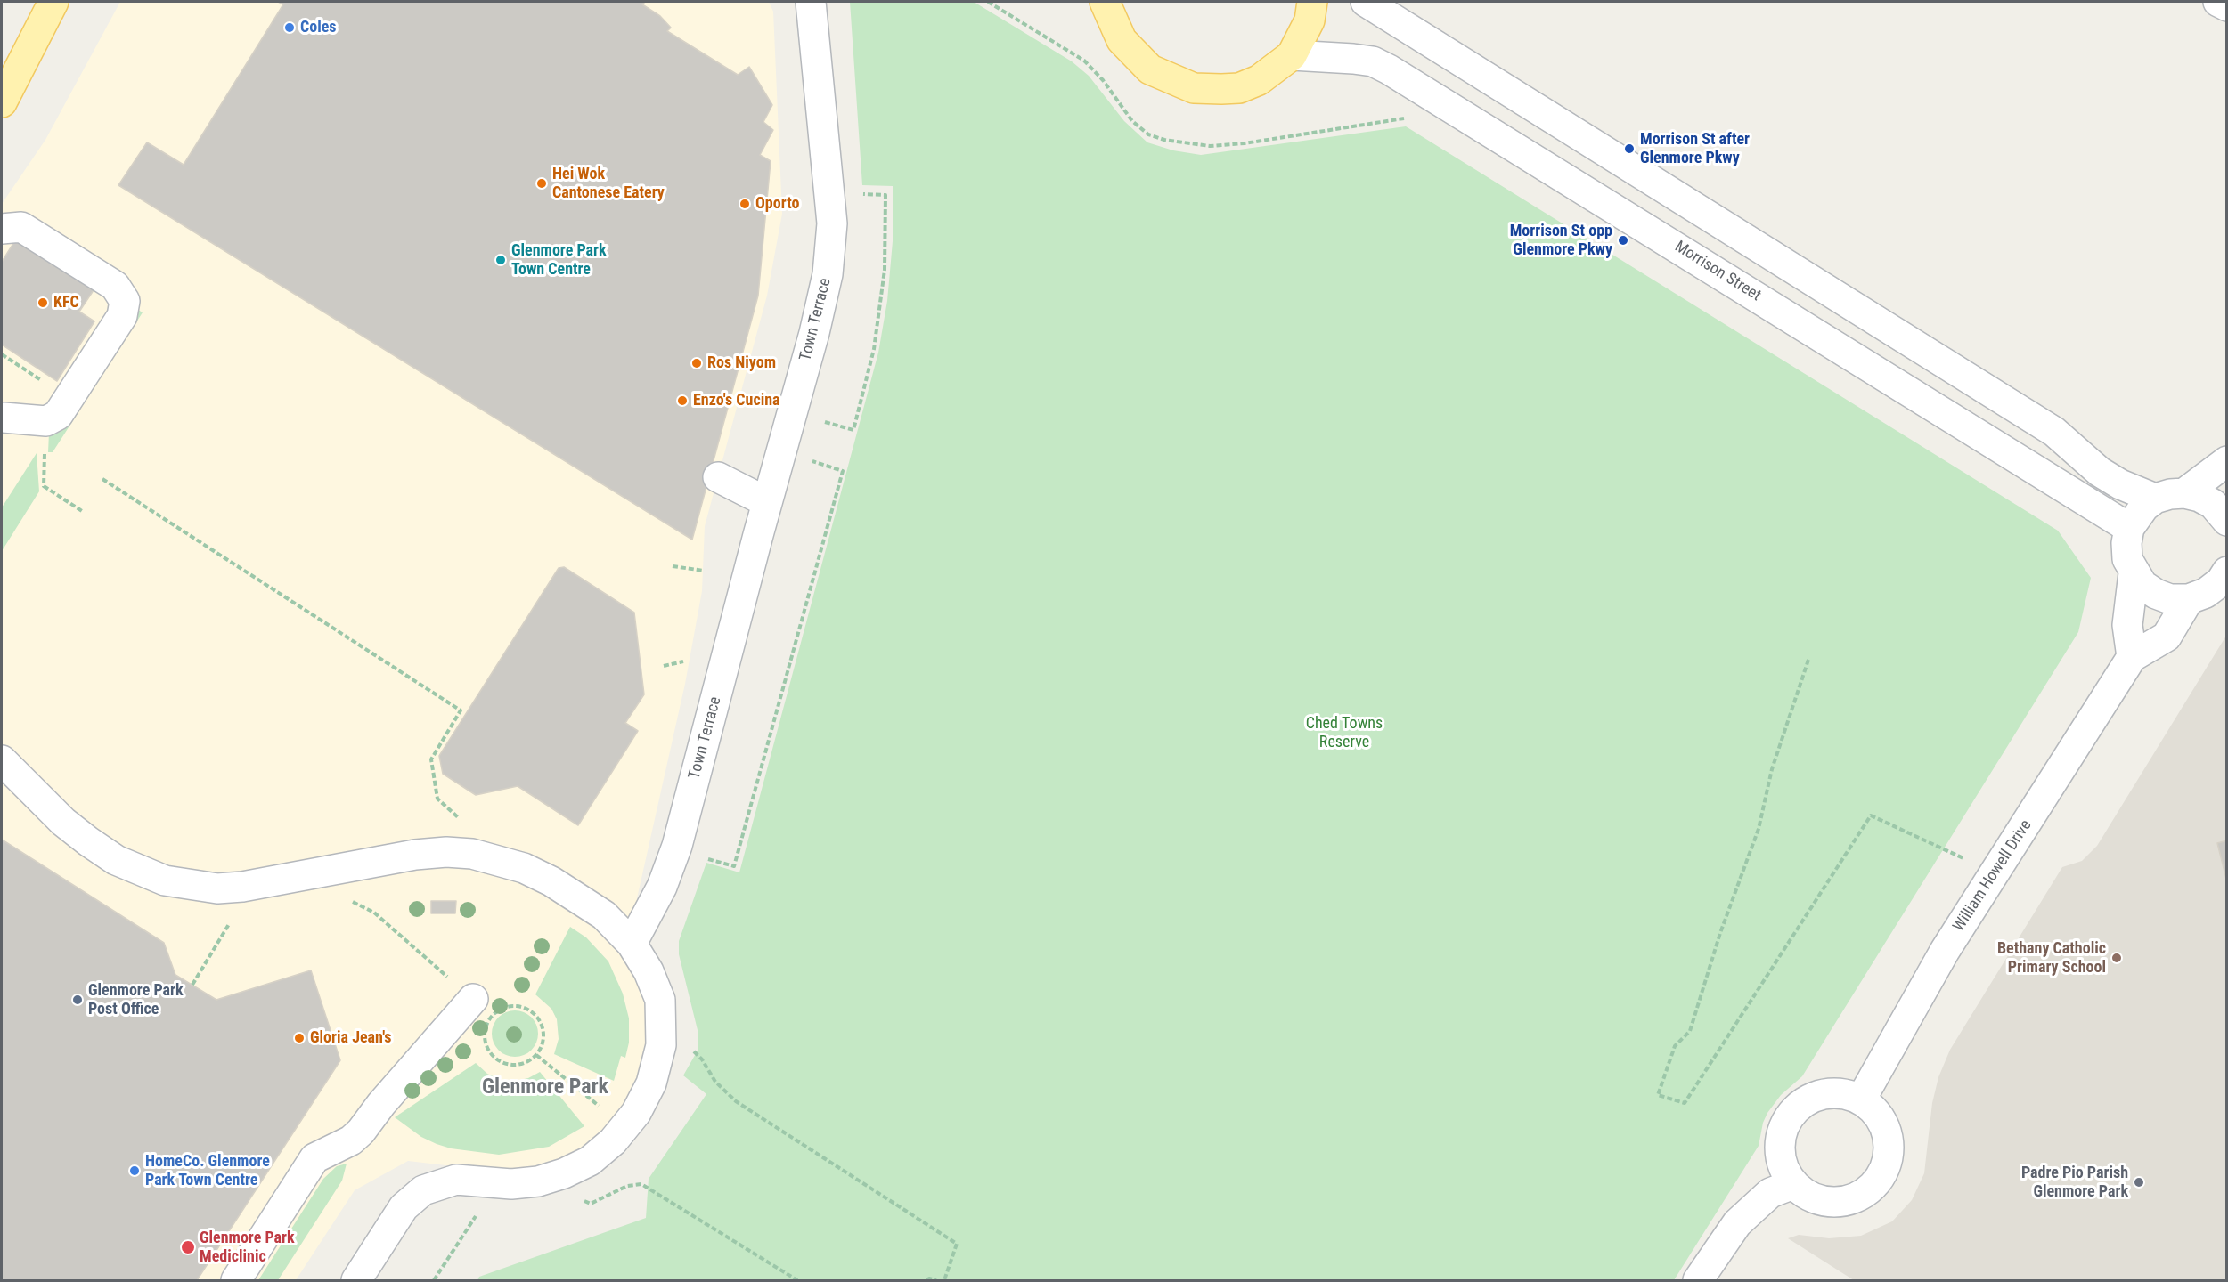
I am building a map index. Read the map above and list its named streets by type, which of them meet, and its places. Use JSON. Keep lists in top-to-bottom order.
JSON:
{
  "streets": {
    "street": ["Morrison Street", "Town Terrace", "William Howell Drive"]
  },
  "districts": ["Glenmore Park"],
  "parks": ["Ched Towns Reserve"],
  "places": [
    "Coles",
    "Morrison St after Glenmore Pkwy",
    "Hei Wok Cantonese Eatery",
    "Oporto",
    "Morrison St opp Glenmore Pkwy",
    "Glenmore Park Town Centre",
    "KFC",
    "Ros Niyom",
    "Enzo's Cucina",
    "Bethany Catholic Primary School",
    "Glenmore Park Post Office",
    "Gloria Jean's",
    "HomeCo. Glenmore Park Town Centre",
    "Padre Pio Parish Glenmore Park",
    "Glenmore Park Mediclinic"
  ]
}
